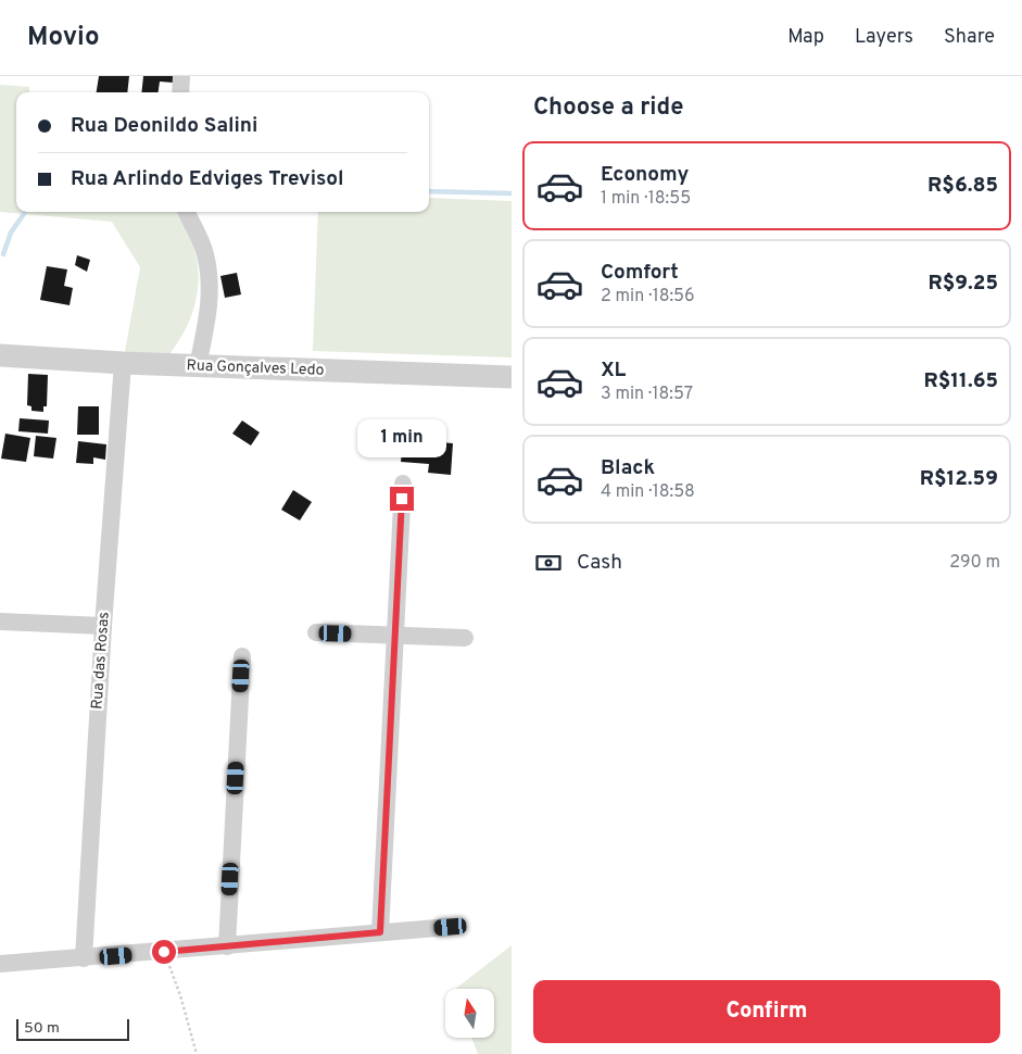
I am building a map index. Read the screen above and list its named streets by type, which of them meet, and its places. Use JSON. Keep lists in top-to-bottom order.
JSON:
{
  "streets": {
    "street": ["Rua Gonçalves Ledo", "Rua das Rosas"]
  },
  "crossings": [
    ["Rua Gonçalves Ledo", "Rua das Rosas"]
  ],
  "scale_bar": "50 m",
  "north": "top",
  "page": {
    "header": "Movio",
    "nav": ["Map", "Layers", "Share"],
    "heading": "Choose a ride",
    "banner": ["Rua Deonildo Salini", "Rua Arlindo Edviges Trevisol"],
    "list": [
      {
        "name": "Economy",
        "note": "1 min · 18:55",
        "value": "R$6.85"
      },
      {
        "name": "Comfort",
        "note": "2 min · 18:56",
        "value": "R$9.25"
      },
      {
        "name": "XL",
        "note": "3 min · 18:57",
        "value": "R$11.65"
      },
      {
        "name": "Black",
        "note": "4 min · 18:58",
        "value": "R$12.59"
      }
    ],
    "bubble": "1 min",
    "pay": ["Cash", "290 m"],
    "buttons": "Confirm",
    "scale": "50 m"
  }
}
